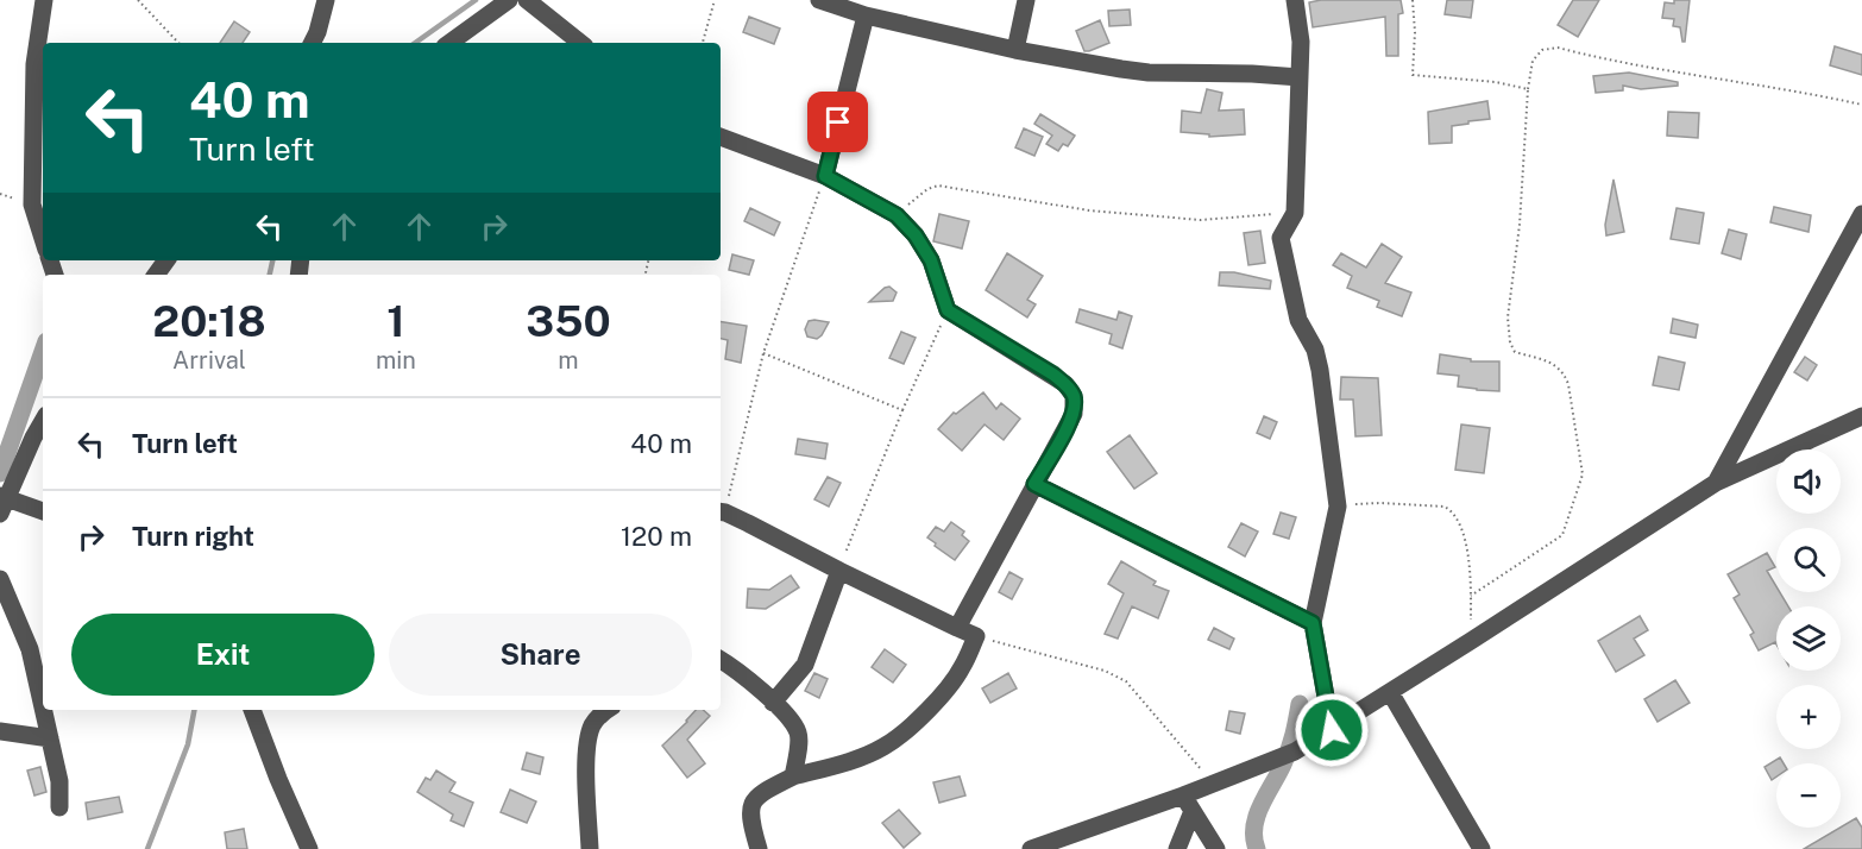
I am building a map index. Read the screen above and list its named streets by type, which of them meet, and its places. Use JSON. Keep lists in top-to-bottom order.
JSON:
{
  "page": {
    "turn": ["40 m", "Turn left"],
    "eta": [
      "20:18",
      "Arrival",
      "1",
      "min",
      "350",
      "m"
    ],
    "list": [
      {
        "name": "Turn left",
        "value": "40 m"
      },
      {
        "name": "Turn right",
        "value": "120 m"
      }
    ],
    "map_buttons": ["+", "−"],
    "buttons": ["Exit", "Share"]
  }
}
